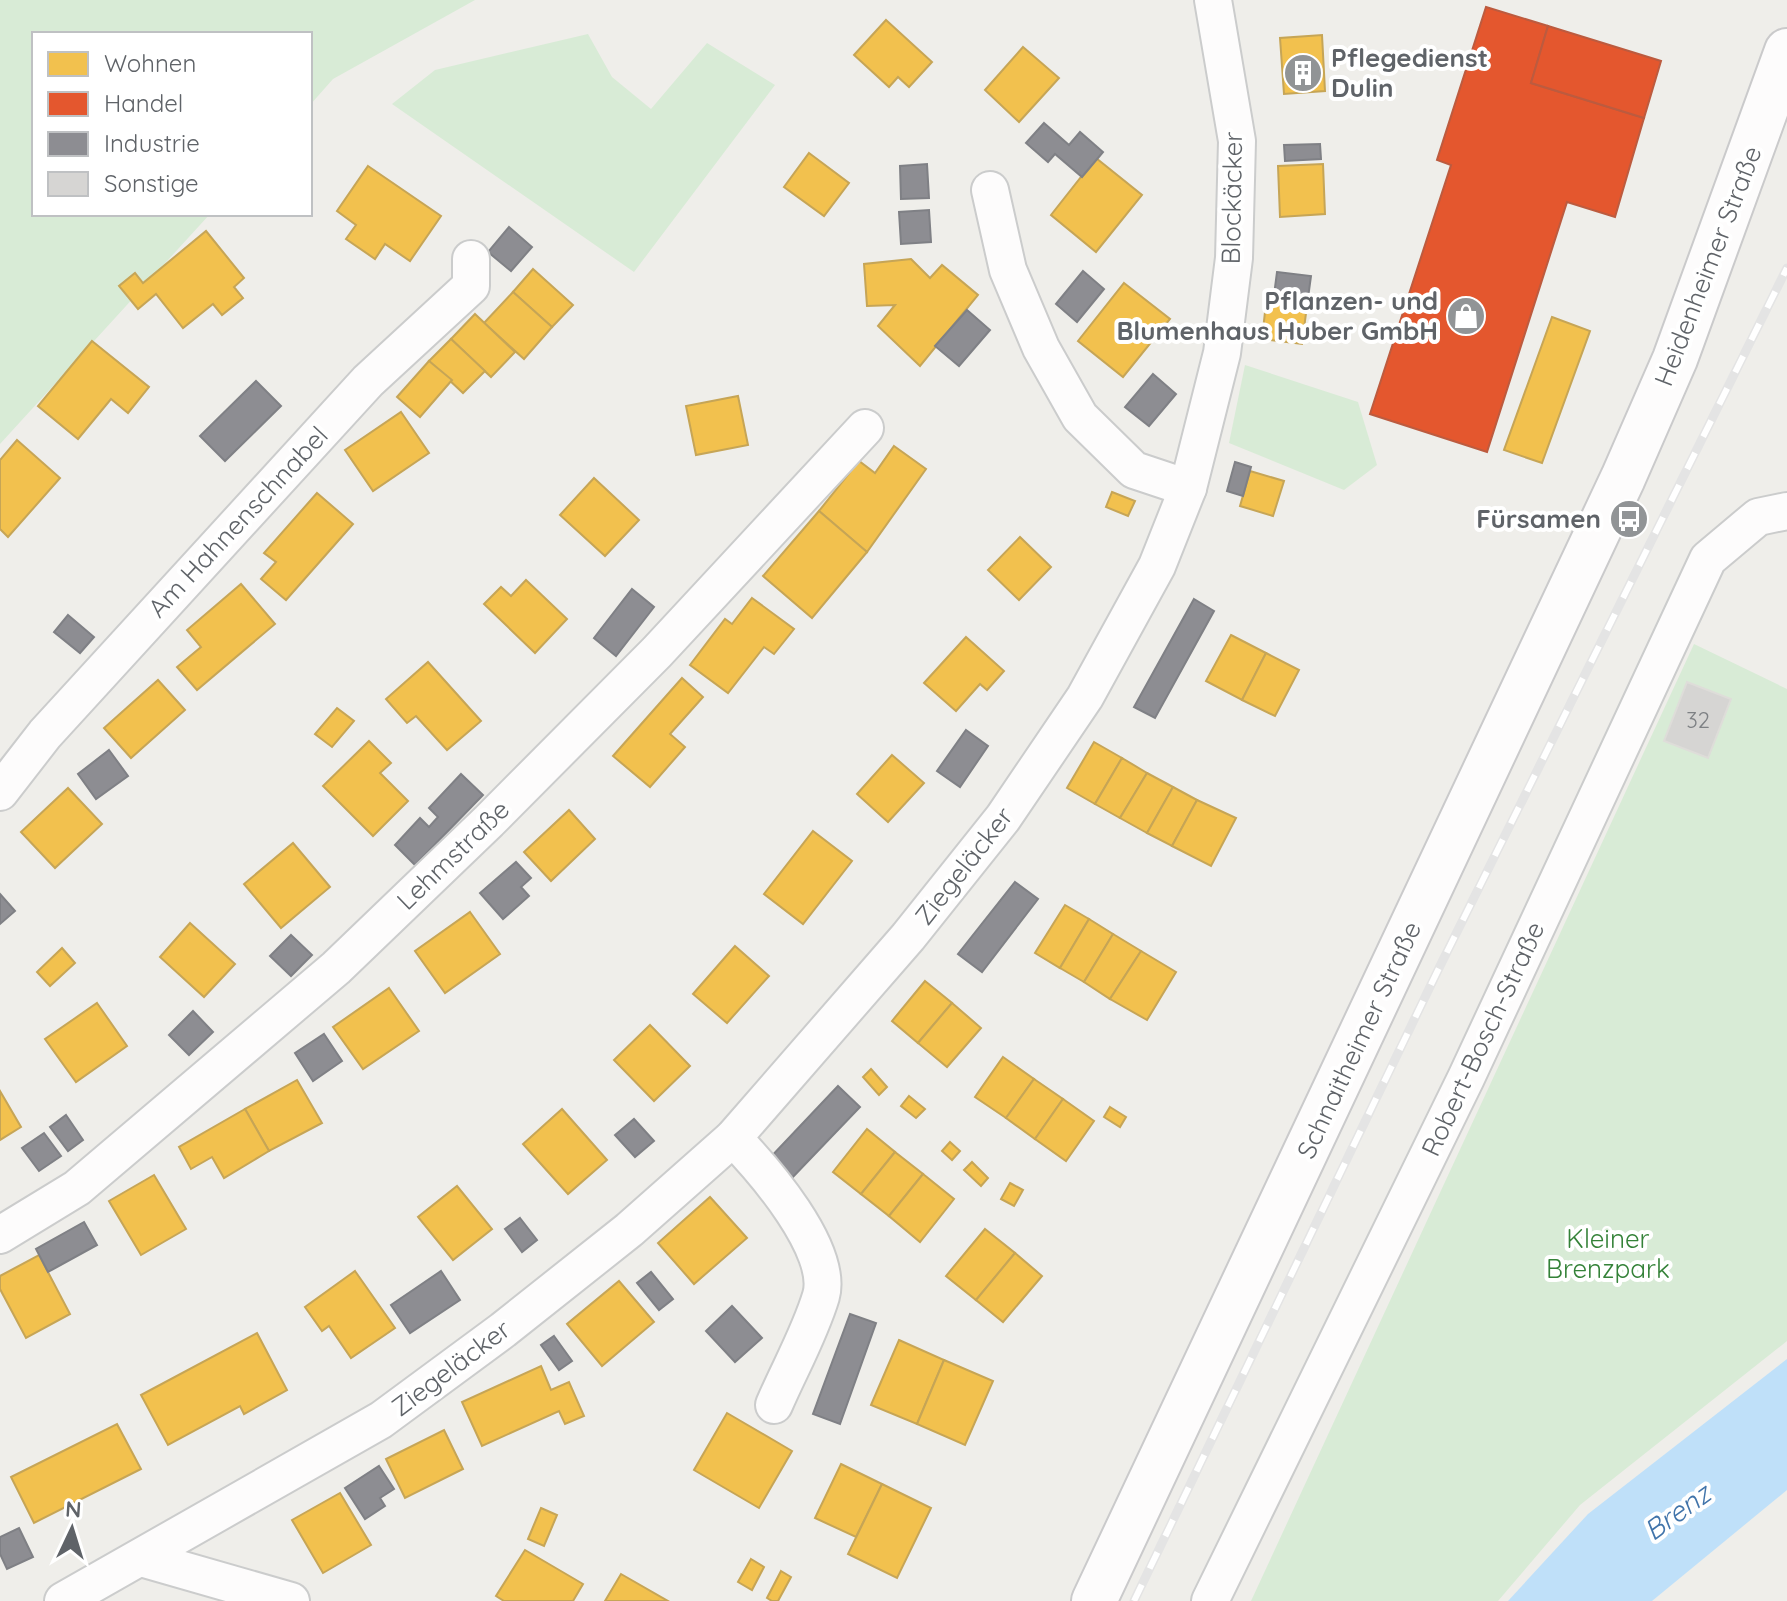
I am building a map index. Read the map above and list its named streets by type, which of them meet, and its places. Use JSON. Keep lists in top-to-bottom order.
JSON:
{
  "streets": {
    "street": [
      "Blockäcker",
      "Heidenheimer Straße",
      "Am Hahnenschnabel",
      "Lehmstraße",
      "Ziegeläcker",
      "Robert-Bosch-Straße",
      "Schnaitheimer Straße"
    ]
  },
  "crossings": [
    ["Blockäcker", "Ziegeläcker"],
    ["Heidenheimer Straße", "Schnaitheimer Straße"]
  ],
  "water": ["Brenz"],
  "parks": ["Kleiner Brenzpark"],
  "places": {
    "building": ["Pflegedienst Dulin"],
    "shop": ["Pflanzen- und Blumenhaus Huber GmbH"],
    "bus stop": ["Fürsamen"]
  },
  "house_numbers": ["32"],
  "legend": [
    "Wohnen",
    "Handel",
    "Industrie",
    "Sonstige"
  ],
  "north": "top"
}
